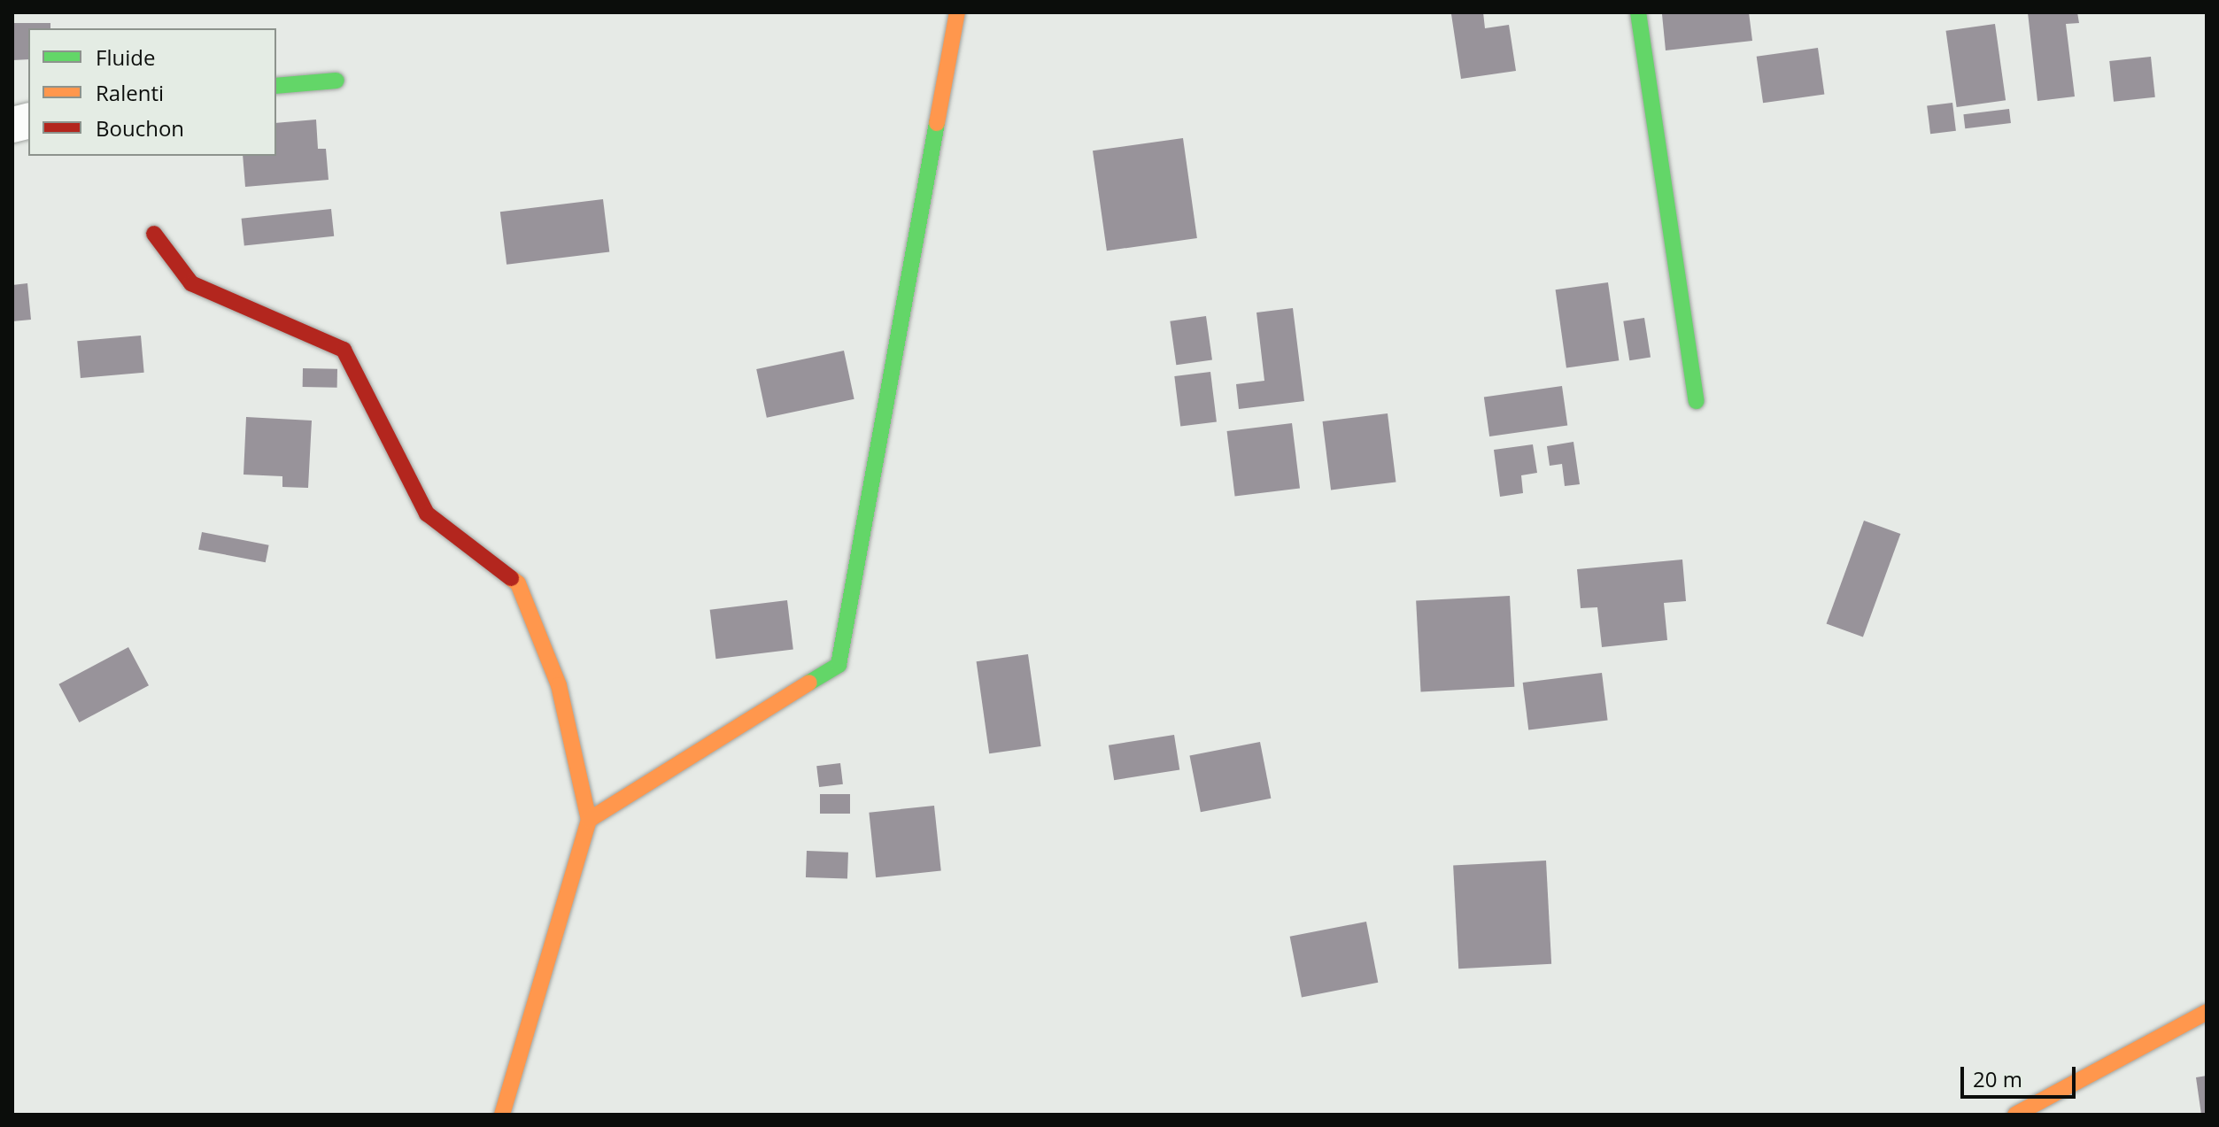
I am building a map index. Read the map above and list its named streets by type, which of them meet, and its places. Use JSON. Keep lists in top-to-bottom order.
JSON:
{
  "legend": ["Fluide", "Ralenti", "Bouchon"],
  "scale_bar": "20 m"
}
